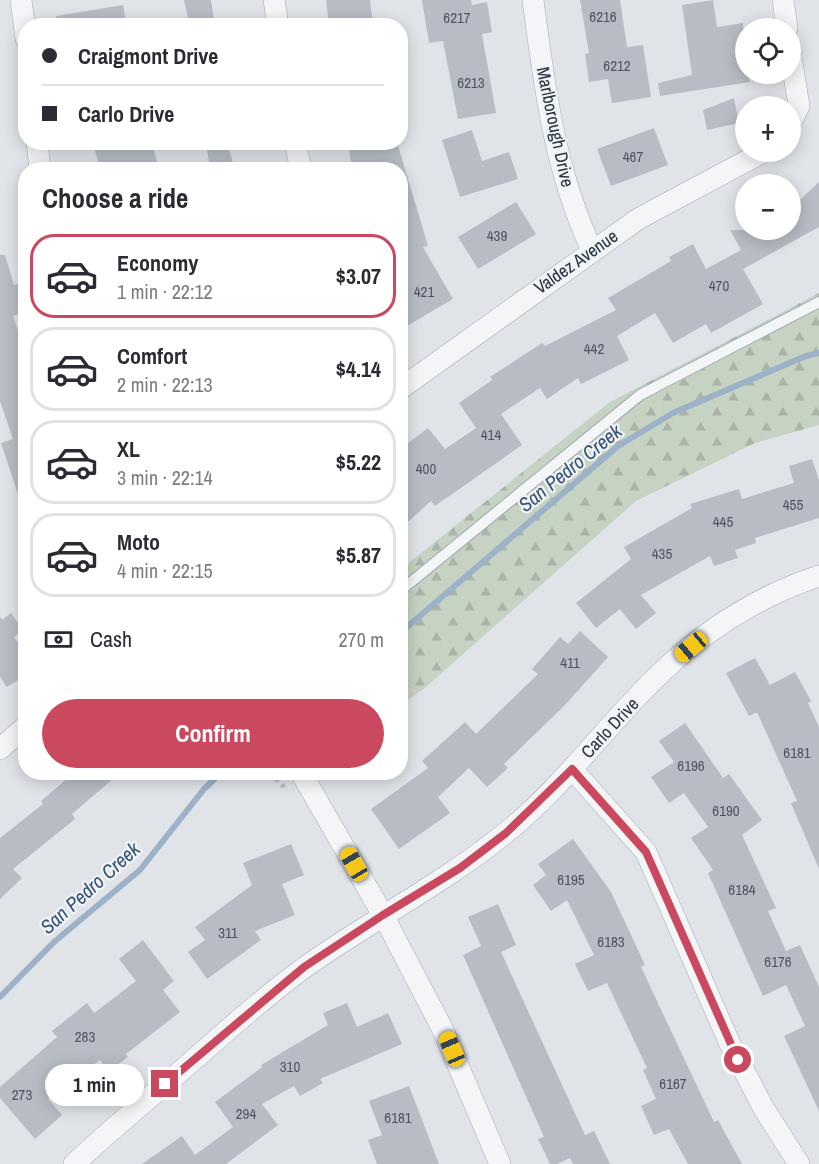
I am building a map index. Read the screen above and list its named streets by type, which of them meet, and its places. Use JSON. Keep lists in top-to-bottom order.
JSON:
{
  "streets": {
    "street": ["Marlborough Drive", "Valdez Avenue", "Carlo Drive"]
  },
  "crossings": [
    ["Marlborough Drive", "Valdez Avenue"]
  ],
  "water": ["San Pedro Creek"],
  "house_numbers": [
    "6216",
    "6217",
    "6212",
    "6213",
    "467",
    "439",
    "470",
    "421",
    "442",
    "414",
    "400",
    "455",
    "445",
    "435",
    "411",
    "6181",
    "6196",
    "6190",
    "6195",
    "6184",
    "311",
    "6183",
    "6176",
    "283",
    "310",
    "6167",
    "273",
    "294",
    "6181"
  ],
  "page": {
    "map_buttons": ["+", "−"],
    "banner": ["Craigmont Drive", "Carlo Drive"],
    "heading": "Choose a ride",
    "list": [
      {
        "name": "Economy",
        "note": "1 min · 22:12",
        "value": "$3.07"
      },
      {
        "name": "Comfort",
        "note": "2 min · 22:13",
        "value": "$4.14"
      },
      {
        "name": "XL",
        "note": "3 min · 22:14",
        "value": "$5.22"
      },
      {
        "name": "Moto",
        "note": "4 min · 22:15",
        "value": "$5.87"
      }
    ],
    "pay": ["Cash", "270 m"],
    "buttons": "Confirm",
    "bubble": "1 min"
  }
}
